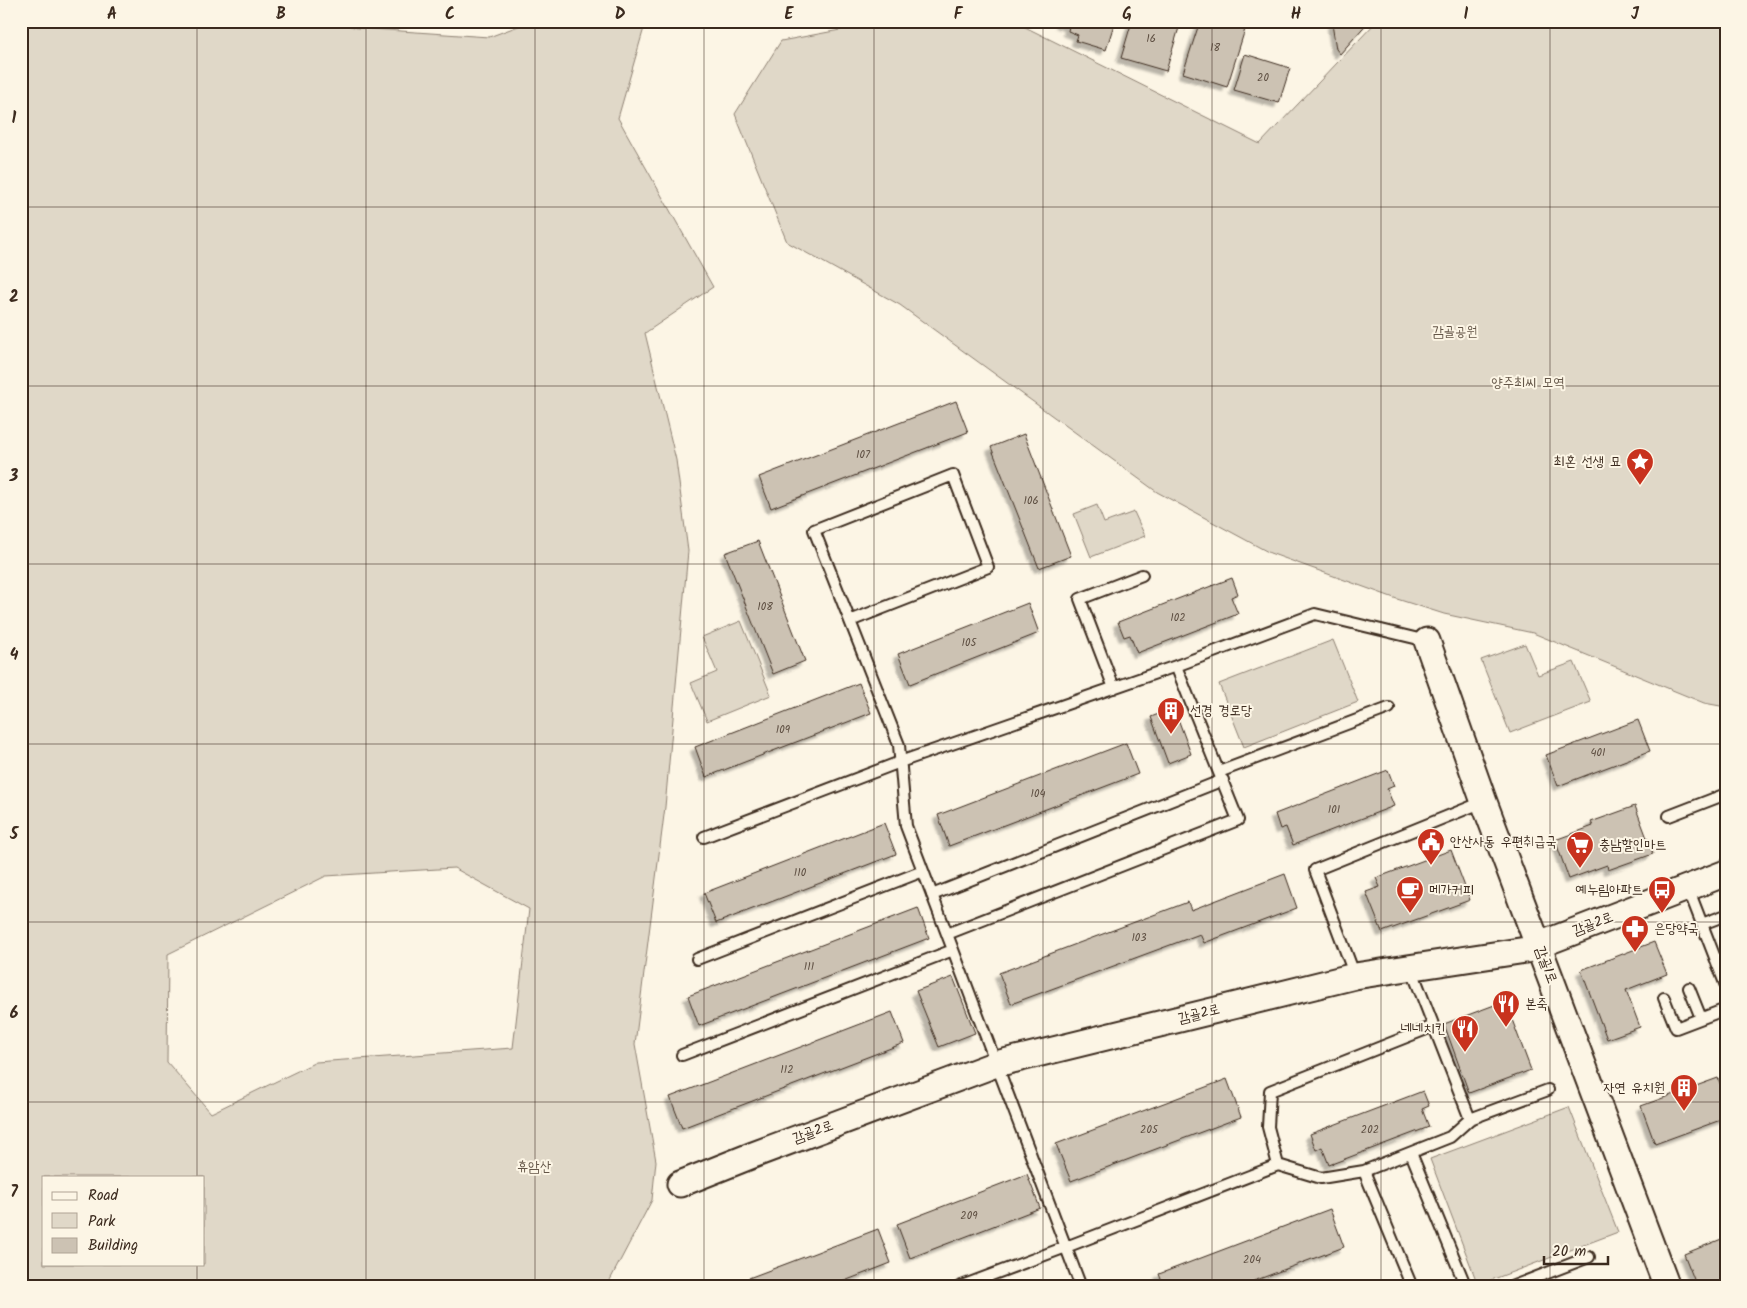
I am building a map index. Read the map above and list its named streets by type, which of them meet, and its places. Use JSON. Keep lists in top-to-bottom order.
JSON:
{
  "streets": {
    "street": ["감골2로", "감골1로"]
  },
  "crossings": [
    ["감골2로", "감골1로"]
  ],
  "parks": ["감골공원", "양주최씨 모역", "휴암산"],
  "places": {
    "place": ["최혼 선생 묘"],
    "building": ["선경 경로당", "자연 유치원"],
    "public building": ["안산사동 우편취급국"],
    "supermarket": ["충남할인마트"],
    "cafe": ["메가커피"],
    "bus stop": ["예누림아파트"],
    "pharmacy": ["은당약국"],
    "restaurant": ["본죽", "네네치킨"]
  },
  "house_numbers": [
    "16",
    "18",
    "20",
    "107",
    "106",
    "108",
    "102",
    "105",
    "109",
    "401",
    "104",
    "101",
    "110",
    "103",
    "111",
    "112",
    "205",
    "202",
    "209",
    "204"
  ],
  "legend": ["Road", "Park", "Building"],
  "scale_bar": "20 m",
  "grid": {
    "columns": [
      "A",
      "B",
      "C",
      "D",
      "E",
      "F",
      "G",
      "H",
      "I",
      "J"
    ],
    "rows": [
      "1",
      "2",
      "3",
      "4",
      "5",
      "6",
      "7"
    ]
  }
}
